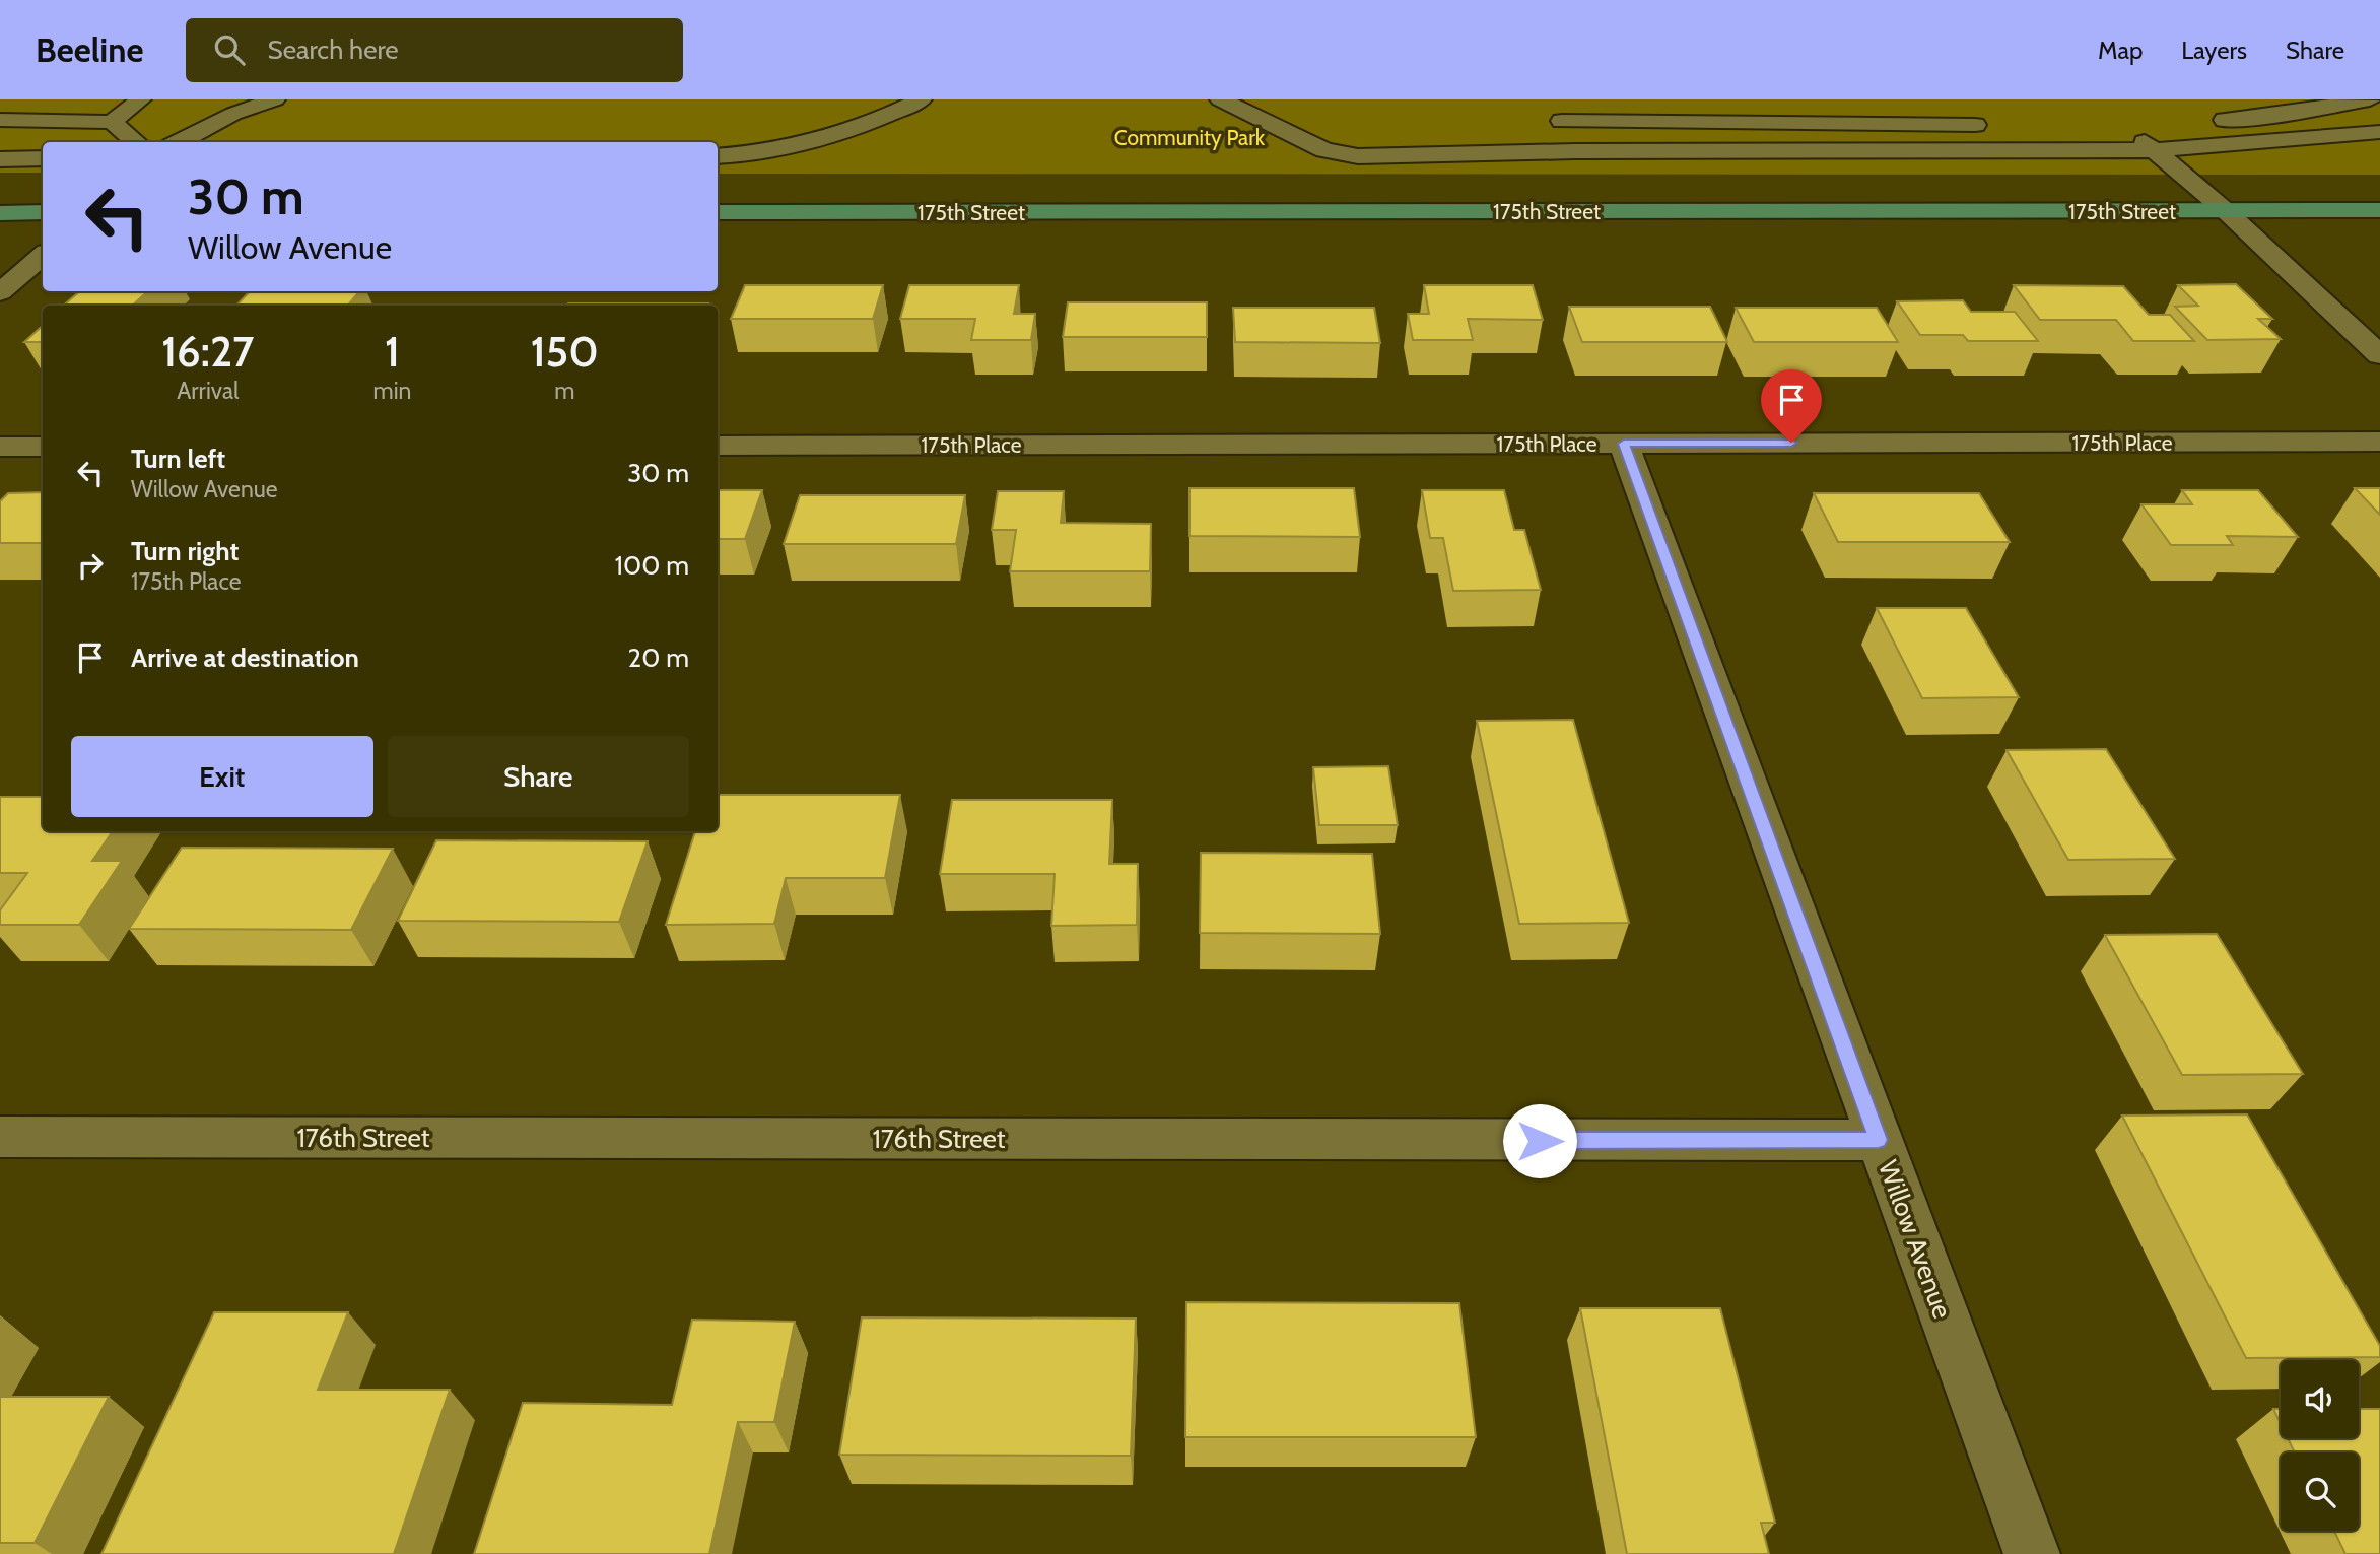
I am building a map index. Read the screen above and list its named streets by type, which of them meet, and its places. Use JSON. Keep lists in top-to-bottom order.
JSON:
{
  "streets": {
    "main road": ["175th Street"],
    "street": ["175th Place", "176th Street", "Willow Avenue"]
  },
  "crossings": [
    ["175th Place", "Willow Avenue"],
    ["176th Street", "Willow Avenue"]
  ],
  "parks": ["Community Park"],
  "page": {
    "header": "Beeline",
    "search": "Search here",
    "nav": ["Map", "Layers", "Share"],
    "turn": ["30 m", "Willow Avenue"],
    "eta": [
      "16:27",
      "Arrival",
      "1",
      "min",
      "150",
      "m"
    ],
    "list": [
      {
        "name": "Turn left",
        "note": "Willow Avenue",
        "value": "30 m"
      },
      {
        "name": "Turn right",
        "note": "175th Place",
        "value": "100 m"
      },
      {
        "name": "Arrive at destination",
        "value": "20 m"
      }
    ],
    "buttons": ["Exit", "Share"]
  }
}
